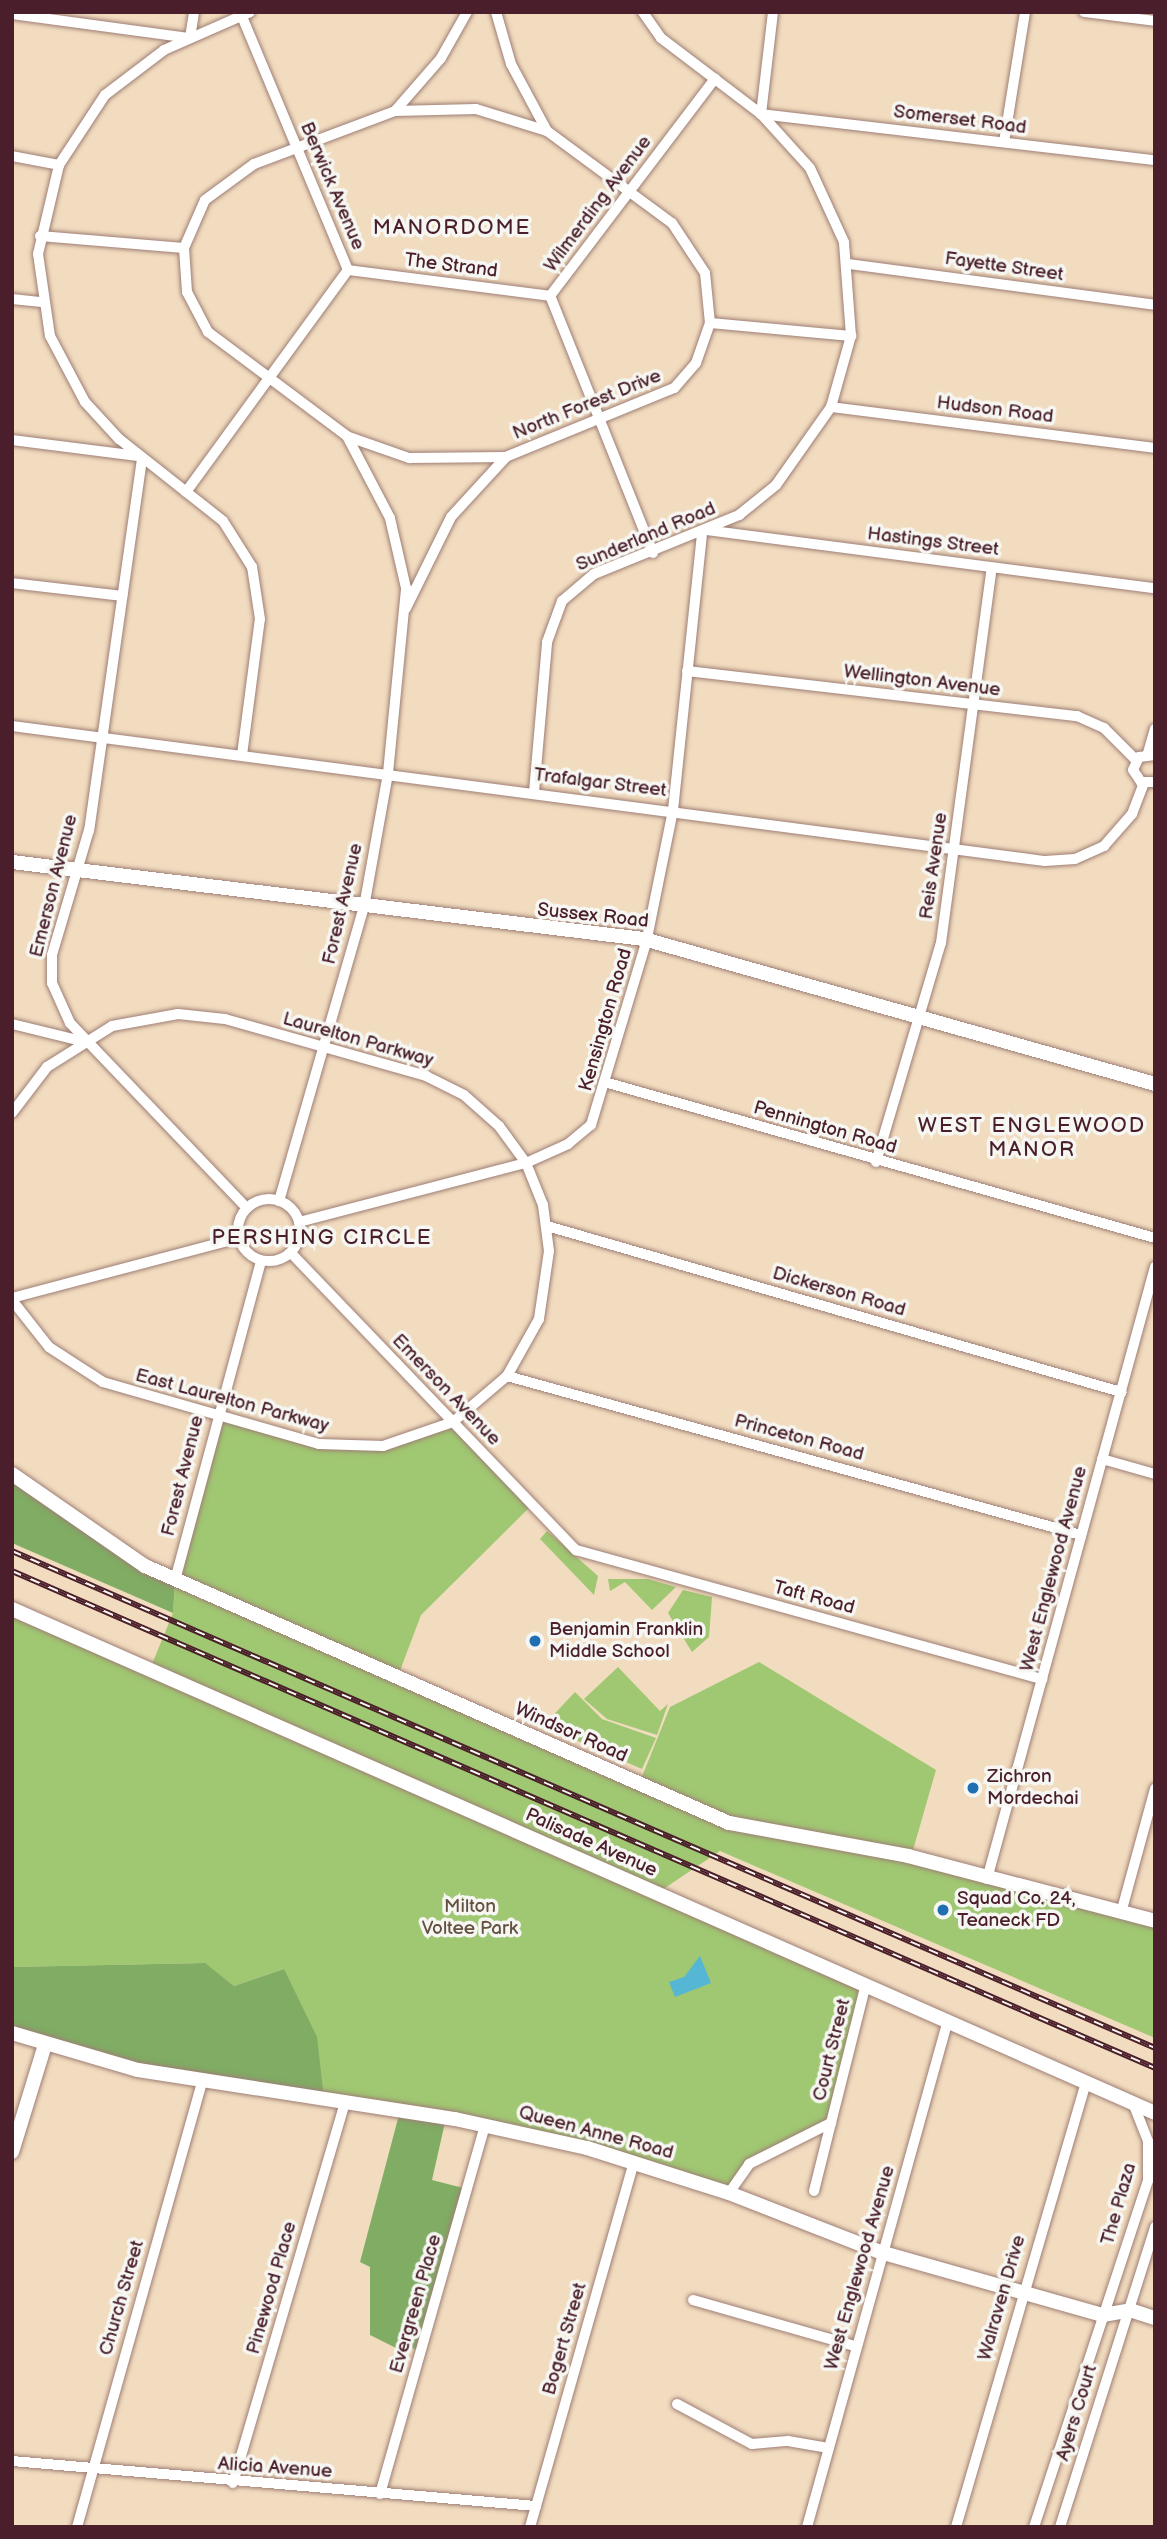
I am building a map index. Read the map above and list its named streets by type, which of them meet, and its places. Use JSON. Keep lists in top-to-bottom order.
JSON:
{
  "streets": {
    "street": [
      "Somerset Road",
      "Berwick Avenue",
      "Wilmerding Avenue",
      "The Strand",
      "Fayette Street",
      "North Forest Drive",
      "Hudson Road",
      "Sunderland Road",
      "Hastings Street",
      "Wellington Avenue",
      "Trafalgar Street",
      "Reis Avenue",
      "Emerson Avenue",
      "Forest Avenue",
      "Sussex Road",
      "Kensington Road",
      "Laurelton Parkway",
      "Pennington Road",
      "Dickerson Road",
      "East Laurelton Parkway",
      "Princeton Road",
      "West Englewood Avenue",
      "Taft Road",
      "Windsor Road",
      "Palisade Avenue",
      "Court Street",
      "Queen Anne Road",
      "The Plaza",
      "Pinewood Place",
      "Church Street",
      "Walraven Drive",
      "Evergreen Place",
      "Bogert Street",
      "Ayers Court",
      "Alicia Avenue"
    ]
  },
  "crossings": [
    ["Somerset Road", "Sunderland Road"],
    ["Berwick Avenue", "The Strand"],
    ["Berwick Avenue", "North Forest Drive"],
    ["Wilmerding Avenue", "The Strand"],
    ["Wilmerding Avenue", "North Forest Drive"],
    ["Wilmerding Avenue", "Sunderland Road"],
    ["Fayette Street", "Sunderland Road"],
    ["North Forest Drive", "Forest Avenue"],
    ["Hudson Road", "Sunderland Road"],
    ["Sunderland Road", "Hastings Street"],
    ["Sunderland Road", "Trafalgar Street"],
    ["Sunderland Road", "Kensington Road"],
    ["Hastings Street", "Reis Avenue"],
    ["Hastings Street", "Kensington Road"],
    ["Wellington Avenue", "Reis Avenue"],
    ["Wellington Avenue", "Kensington Road"],
    ["Trafalgar Street", "Reis Avenue"],
    ["Trafalgar Street", "Emerson Avenue"],
    ["Trafalgar Street", "Forest Avenue"],
    ["Trafalgar Street", "Kensington Road"],
    ["Reis Avenue", "Sussex Road"],
    ["Reis Avenue", "Pennington Road"],
    ["Emerson Avenue", "Forest Avenue"],
    ["Emerson Avenue", "Sussex Road"],
    ["Emerson Avenue", "Kensington Road"],
    ["Emerson Avenue", "Laurelton Parkway"],
    ["Emerson Avenue", "East Laurelton Parkway"],
    ["Emerson Avenue", "Taft Road"],
    ["Forest Avenue", "Sussex Road"],
    ["Forest Avenue", "Kensington Road"],
    ["Forest Avenue", "Laurelton Parkway"],
    ["Forest Avenue", "East Laurelton Parkway"],
    ["Forest Avenue", "Windsor Road"],
    ["Sussex Road", "Kensington Road"],
    ["Kensington Road", "Laurelton Parkway"],
    ["Kensington Road", "Pennington Road"],
    ["Laurelton Parkway", "Dickerson Road"],
    ["Laurelton Parkway", "East Laurelton Parkway"],
    ["Dickerson Road", "East Laurelton Parkway"],
    ["Dickerson Road", "West Englewood Avenue"],
    ["East Laurelton Parkway", "Princeton Road"],
    ["Princeton Road", "West Englewood Avenue"],
    ["West Englewood Avenue", "Taft Road"],
    ["West Englewood Avenue", "Windsor Road"],
    ["West Englewood Avenue", "Palisade Avenue"],
    ["West Englewood Avenue", "Queen Anne Road"],
    ["Palisade Avenue", "Court Street"],
    ["Palisade Avenue", "The Plaza"],
    ["Palisade Avenue", "Walraven Drive"],
    ["Court Street", "Queen Anne Road"],
    ["Queen Anne Road", "The Plaza"],
    ["Queen Anne Road", "Pinewood Place"],
    ["Queen Anne Road", "Church Street"],
    ["Queen Anne Road", "Walraven Drive"],
    ["Queen Anne Road", "Evergreen Place"],
    ["Queen Anne Road", "Bogert Street"],
    ["Queen Anne Road", "Ayers Court"],
    ["The Plaza", "Ayers Court"],
    ["Pinewood Place", "Alicia Avenue"],
    ["Church Street", "Alicia Avenue"],
    ["Evergreen Place", "Alicia Avenue"],
    ["Bogert Street", "Alicia Avenue"]
  ],
  "districts": ["MANORDOME", "WEST ENGLEWOOD MANOR", "PERSHING CIRCLE"],
  "parks": ["Milton Voltee Park"],
  "places": ["Benjamin Franklin Middle School", "Zichron Mordechai", "Squad Co. 24, Teaneck FD"]
}
